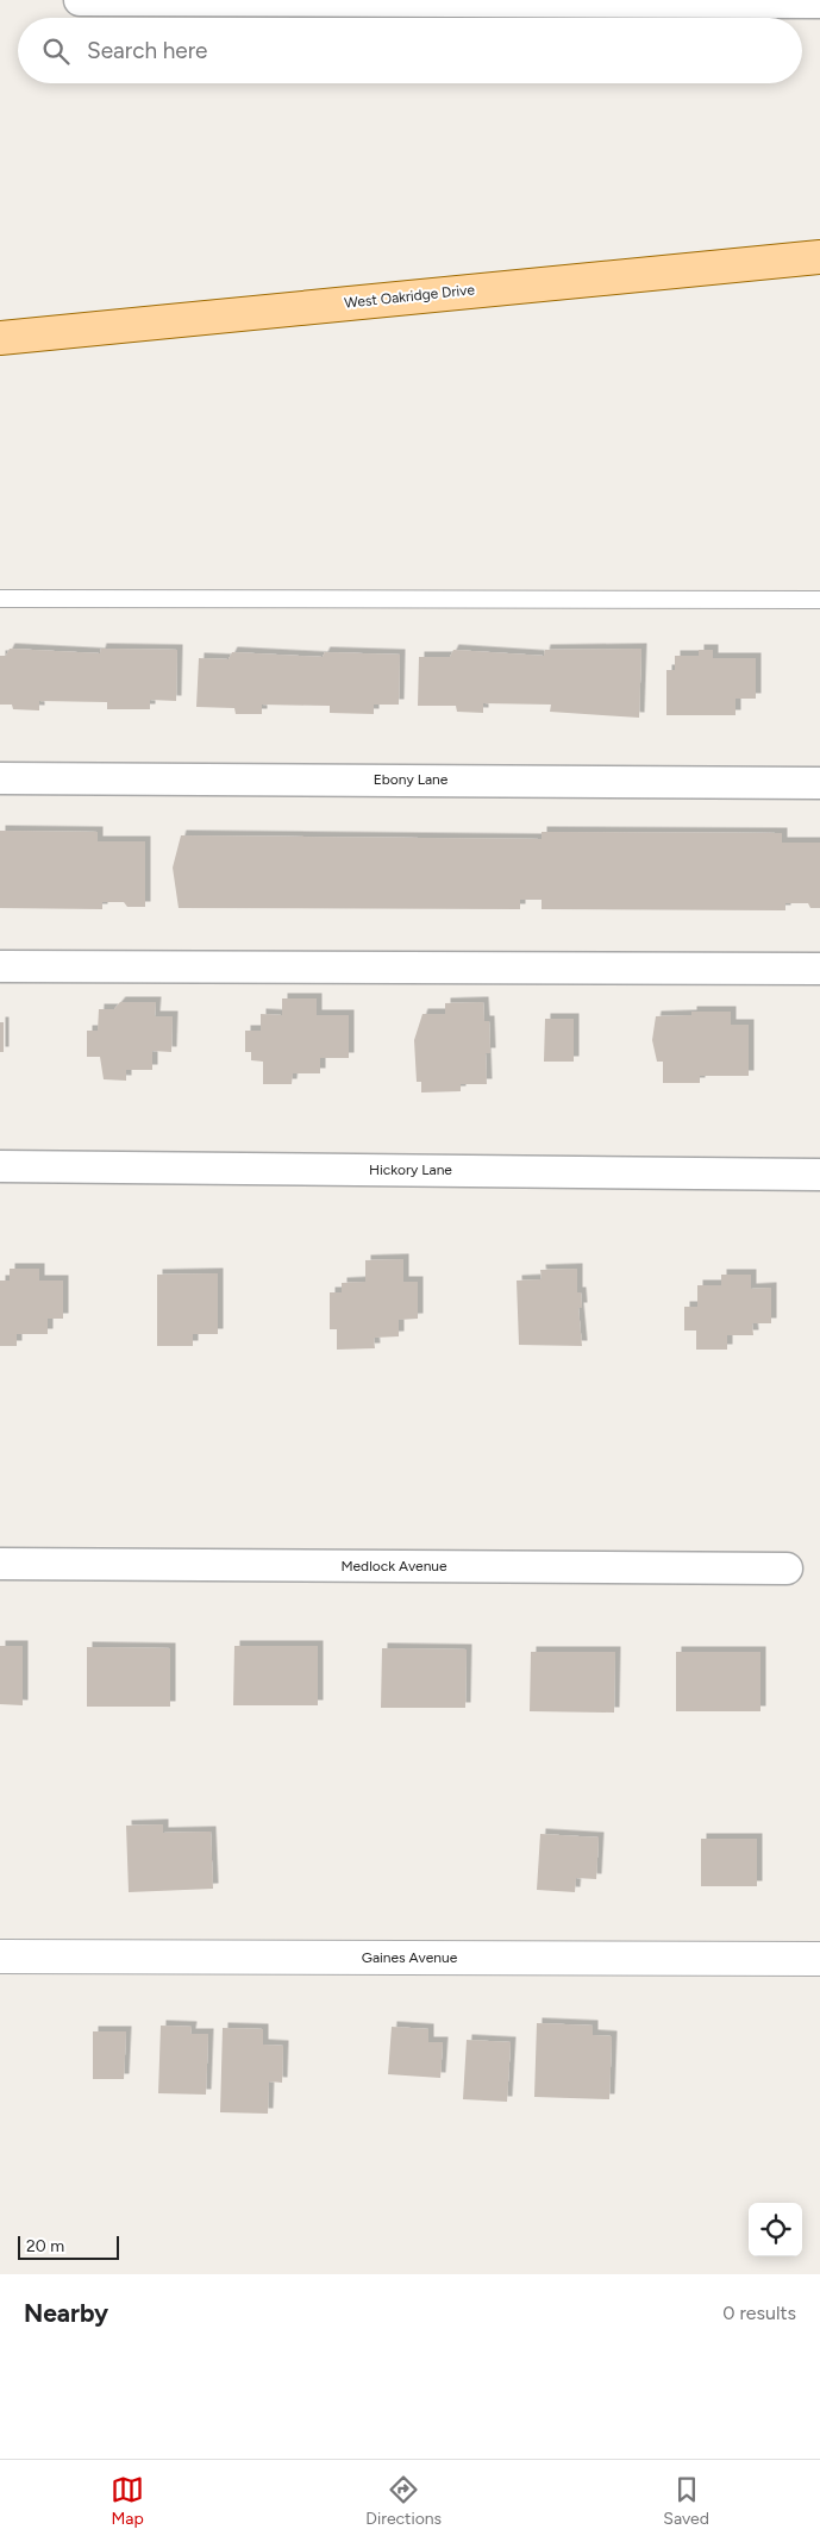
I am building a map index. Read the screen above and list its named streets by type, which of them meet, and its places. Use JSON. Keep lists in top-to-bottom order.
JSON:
{
  "streets": {
    "main road": ["West Oakridge Drive"],
    "street": [
      "Ebony Lane",
      "Hickory Lane",
      "Medlock Avenue",
      "Gaines Avenue"
    ]
  },
  "scale_bar": "20 m",
  "page": {
    "search": "Search here",
    "scale": "20 m",
    "heading": ["Nearby", "0 results"],
    "nav": ["Map", "Directions", "Saved"]
  }
}
